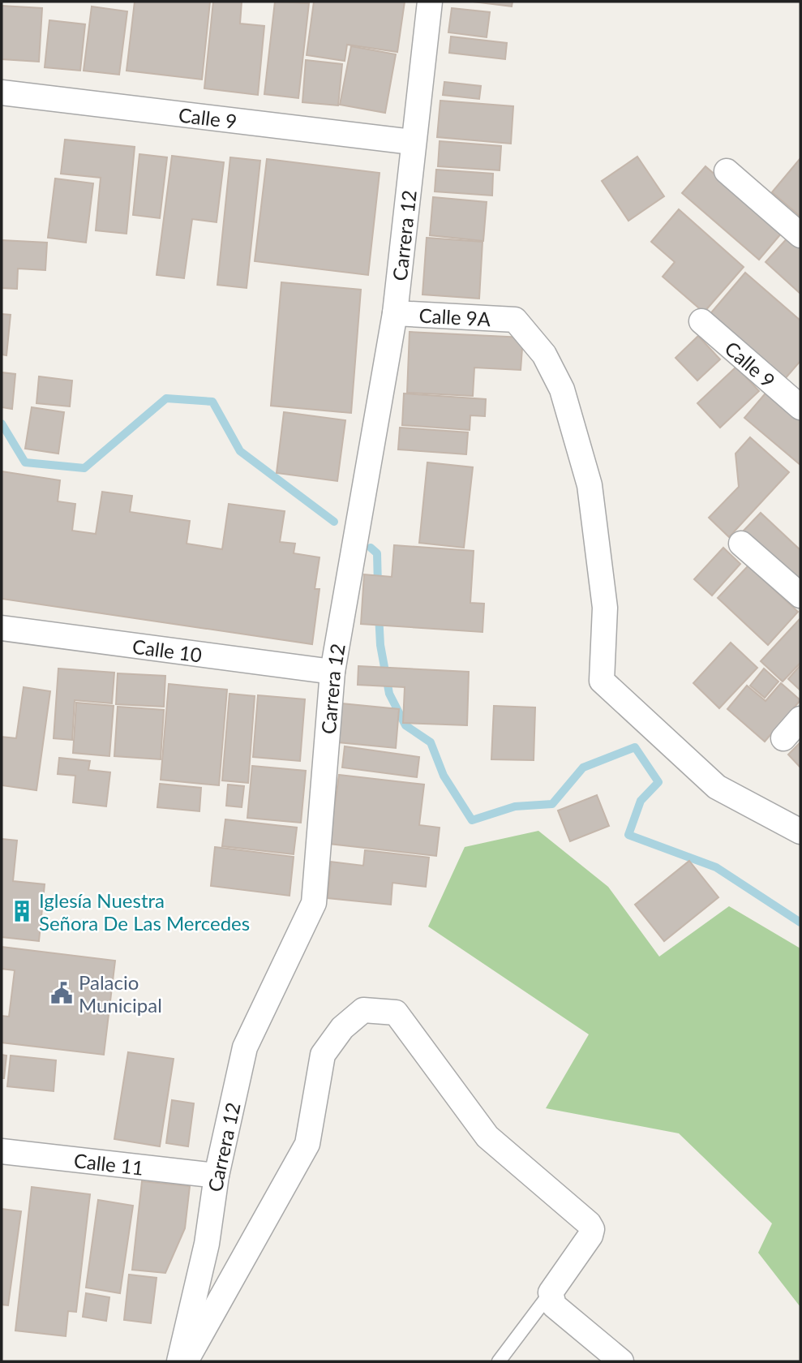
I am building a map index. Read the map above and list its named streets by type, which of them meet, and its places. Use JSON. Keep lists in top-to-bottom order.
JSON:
{
  "streets": {
    "street": [
      "Calle 9",
      "Carrera 12",
      "Calle 9A",
      "Calle 10",
      "Calle 11"
    ]
  },
  "crossings": [
    ["Calle 9", "Carrera 12"],
    ["Carrera 12", "Calle 9A"],
    ["Carrera 12", "Calle 10"],
    ["Carrera 12", "Calle 11"]
  ],
  "places": {
    "building": ["Iglesía Nuestra Señora De Las Mercedes"],
    "public building": ["Palacio Municipal"]
  }
}
